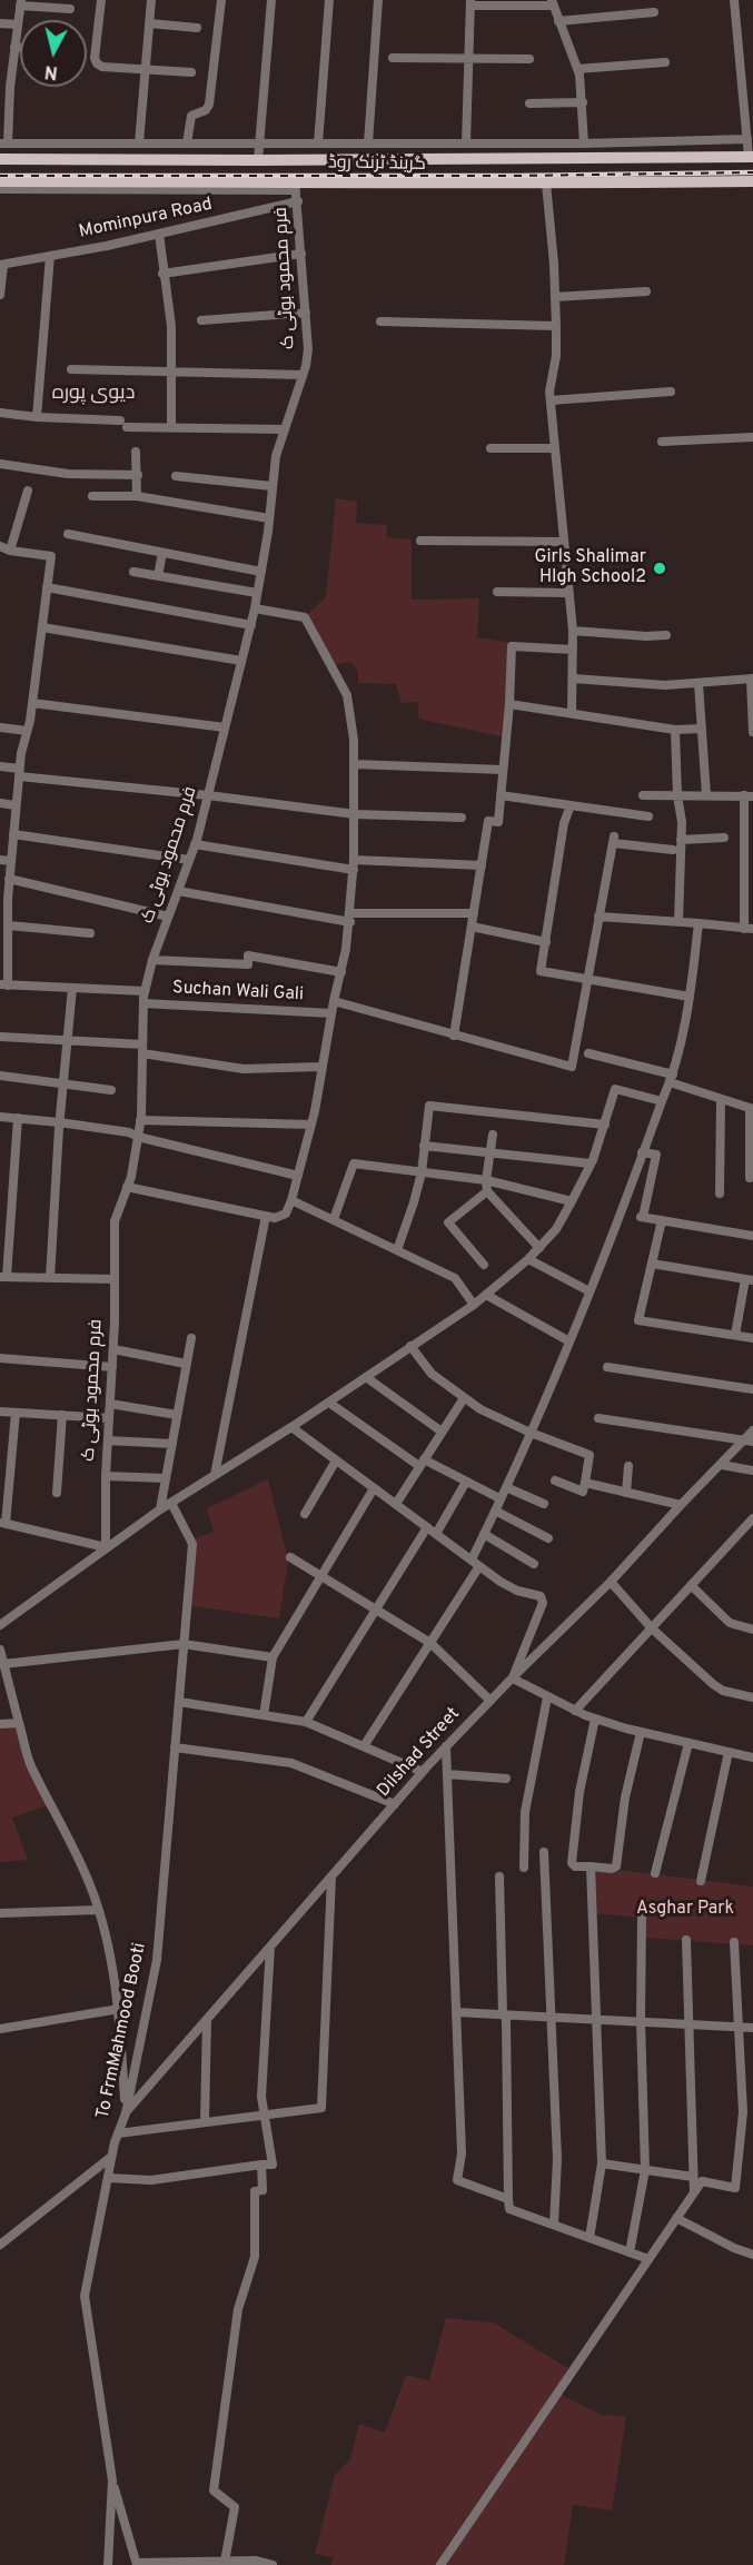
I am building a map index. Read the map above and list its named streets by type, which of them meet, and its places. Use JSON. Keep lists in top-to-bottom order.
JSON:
{
  "streets": {
    "main road": ["گرینڈ ٹرنک روڈ"],
    "street": [
      "Mominpura Road",
      "فرم محمود بوٹی ک",
      "Suchan Wali Gali",
      "Dilshad Street",
      "To FrmMahmood Booti"
    ]
  },
  "crossings": [
    ["گرینڈ ٹرنک روڈ", "فرم محمود بوٹی ک"],
    ["Mominpura Road", "فرم محمود بوٹی ک"],
    ["فرم محمود بوٹی ک", "Suchan Wali Gali"],
    ["Dilshad Street", "To FrmMahmood Booti"]
  ],
  "districts": ["دیوی پورہ"],
  "parks": ["Asghar Park"],
  "places": ["Girls Shalimar HIgh School2"],
  "north": "bottom"
}
